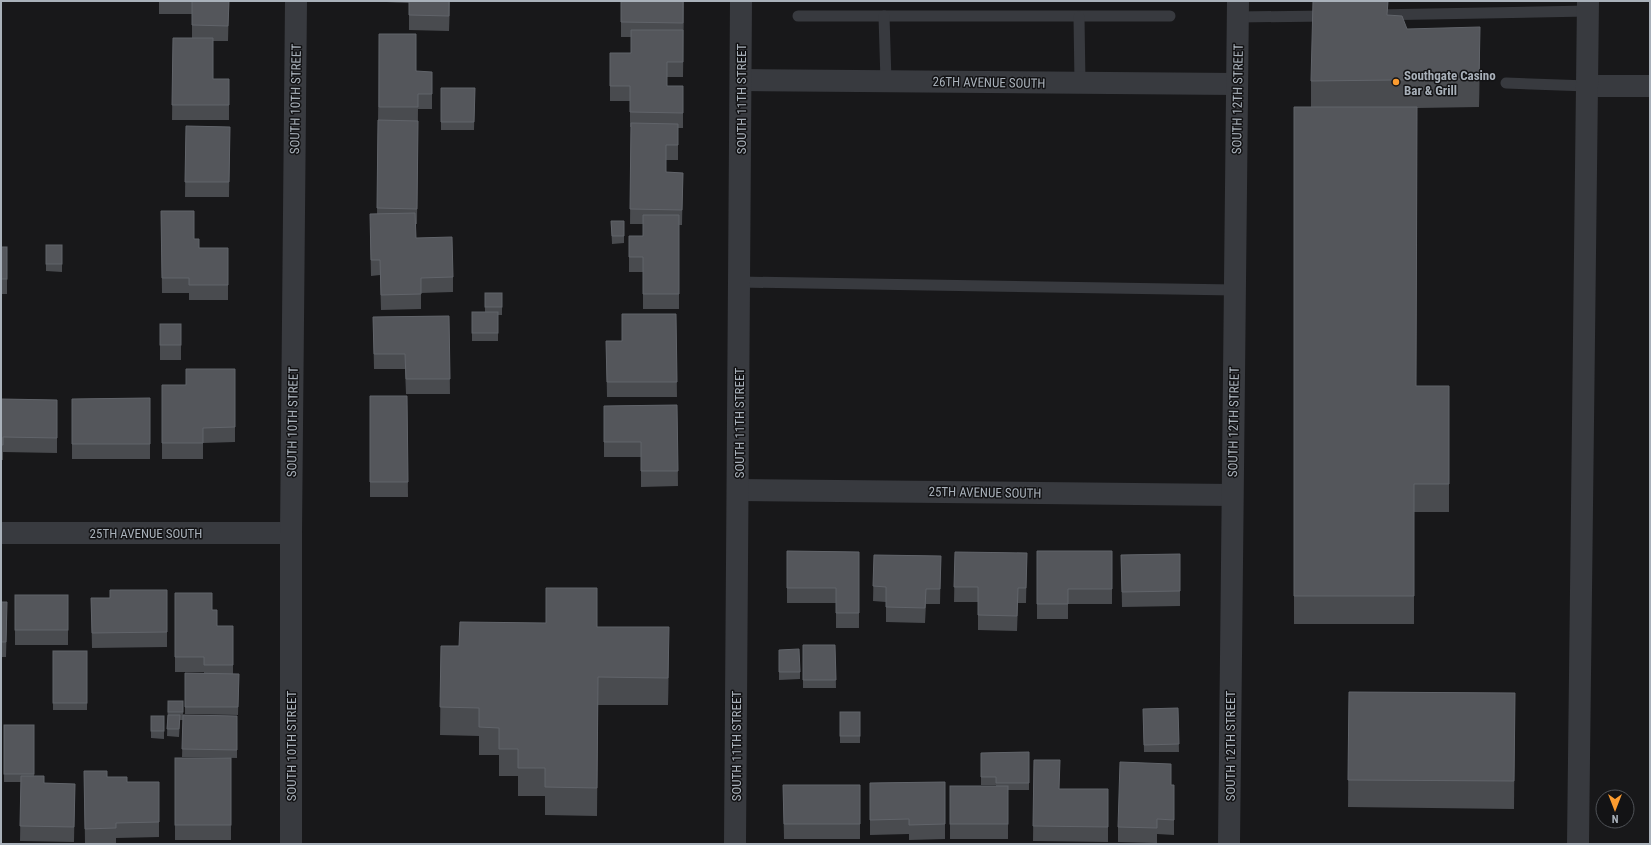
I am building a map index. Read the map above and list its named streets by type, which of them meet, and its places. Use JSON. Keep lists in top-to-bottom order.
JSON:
{
  "streets": {
    "street": [
      "26TH AVENUE SOUTH",
      "SOUTH 10TH STREET",
      "SOUTH 11TH STREET",
      "SOUTH 12TH STREET",
      "25TH AVENUE SOUTH"
    ]
  },
  "crossings": [
    ["26TH AVENUE SOUTH", "SOUTH 11TH STREET"],
    ["26TH AVENUE SOUTH", "SOUTH 12TH STREET"],
    ["SOUTH 10TH STREET", "25TH AVENUE SOUTH"],
    ["SOUTH 11TH STREET", "25TH AVENUE SOUTH"],
    ["SOUTH 12TH STREET", "25TH AVENUE SOUTH"]
  ],
  "places": ["Southgate Casino Bar & Grill"],
  "north": "bottom"
}
